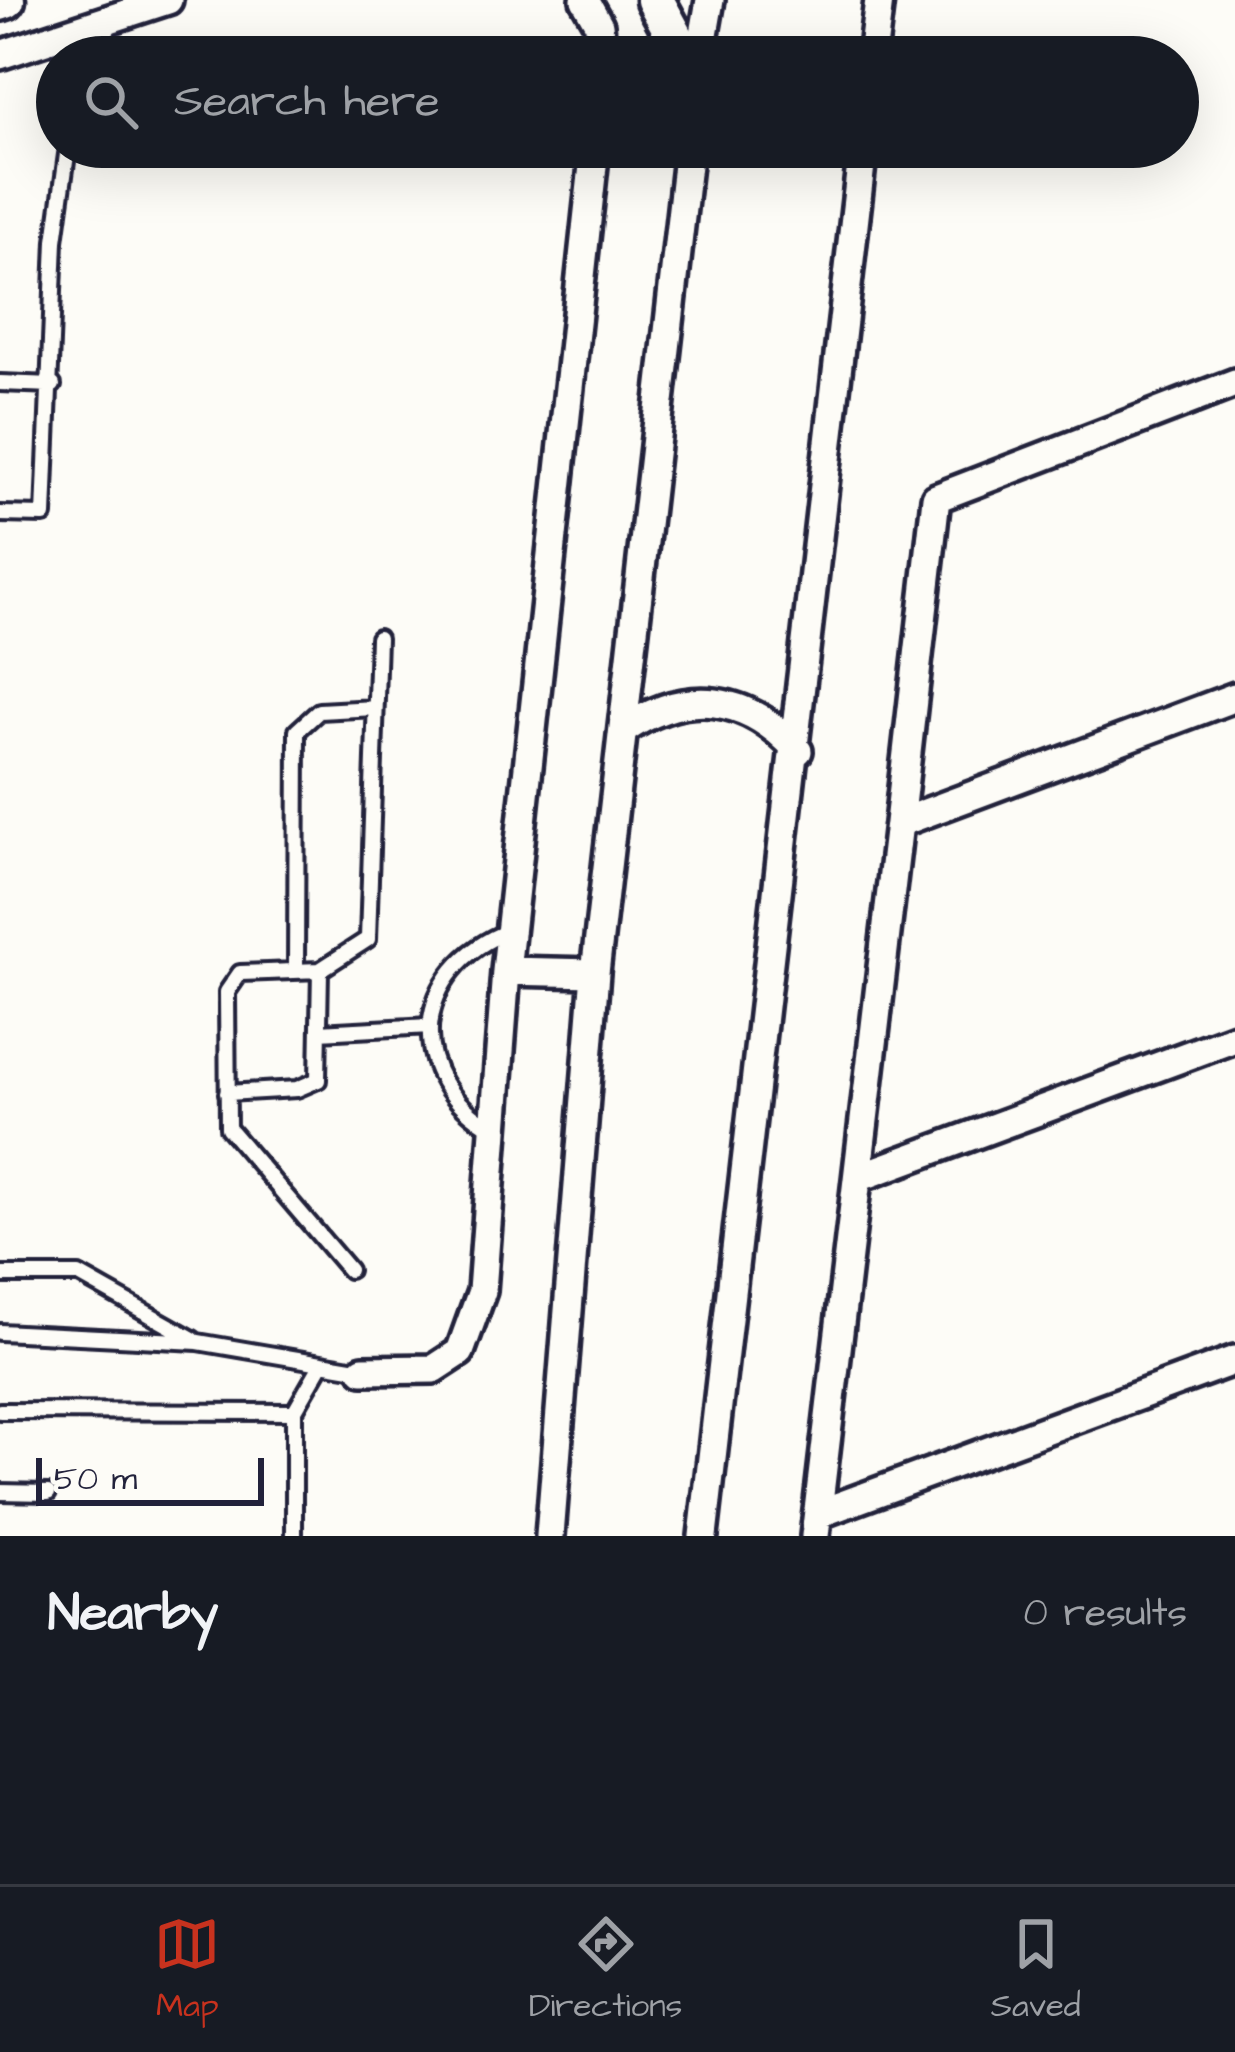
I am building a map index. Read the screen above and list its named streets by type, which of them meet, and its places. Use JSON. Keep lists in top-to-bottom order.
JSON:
{
  "scale_bar": "50 m",
  "page": {
    "search": "Search here",
    "scale": "50 m",
    "heading": ["Nearby", "0 results"],
    "nav": ["Map", "Directions", "Saved"]
  }
}
